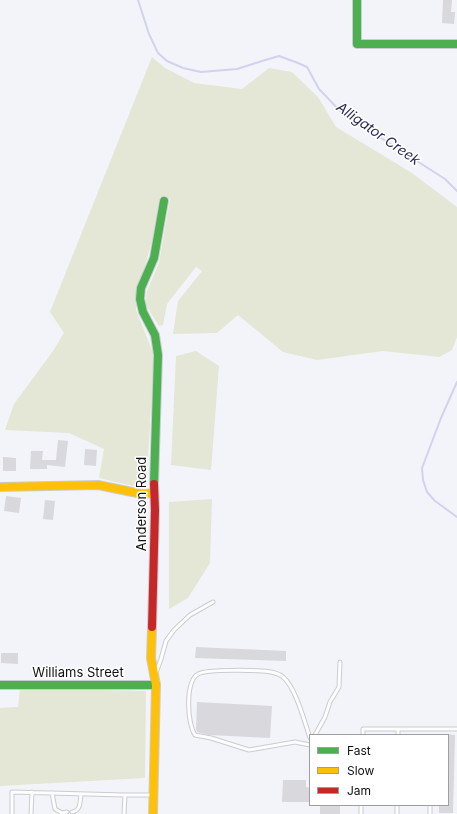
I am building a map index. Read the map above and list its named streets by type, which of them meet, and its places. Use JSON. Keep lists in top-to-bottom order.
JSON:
{
  "streets": {
    "street": ["Anderson Road", "Williams Street"]
  },
  "crossings": [
    ["Anderson Road", "Williams Street"]
  ],
  "water": ["Alligator Creek"],
  "legend": ["Fast", "Slow", "Jam"]
}
